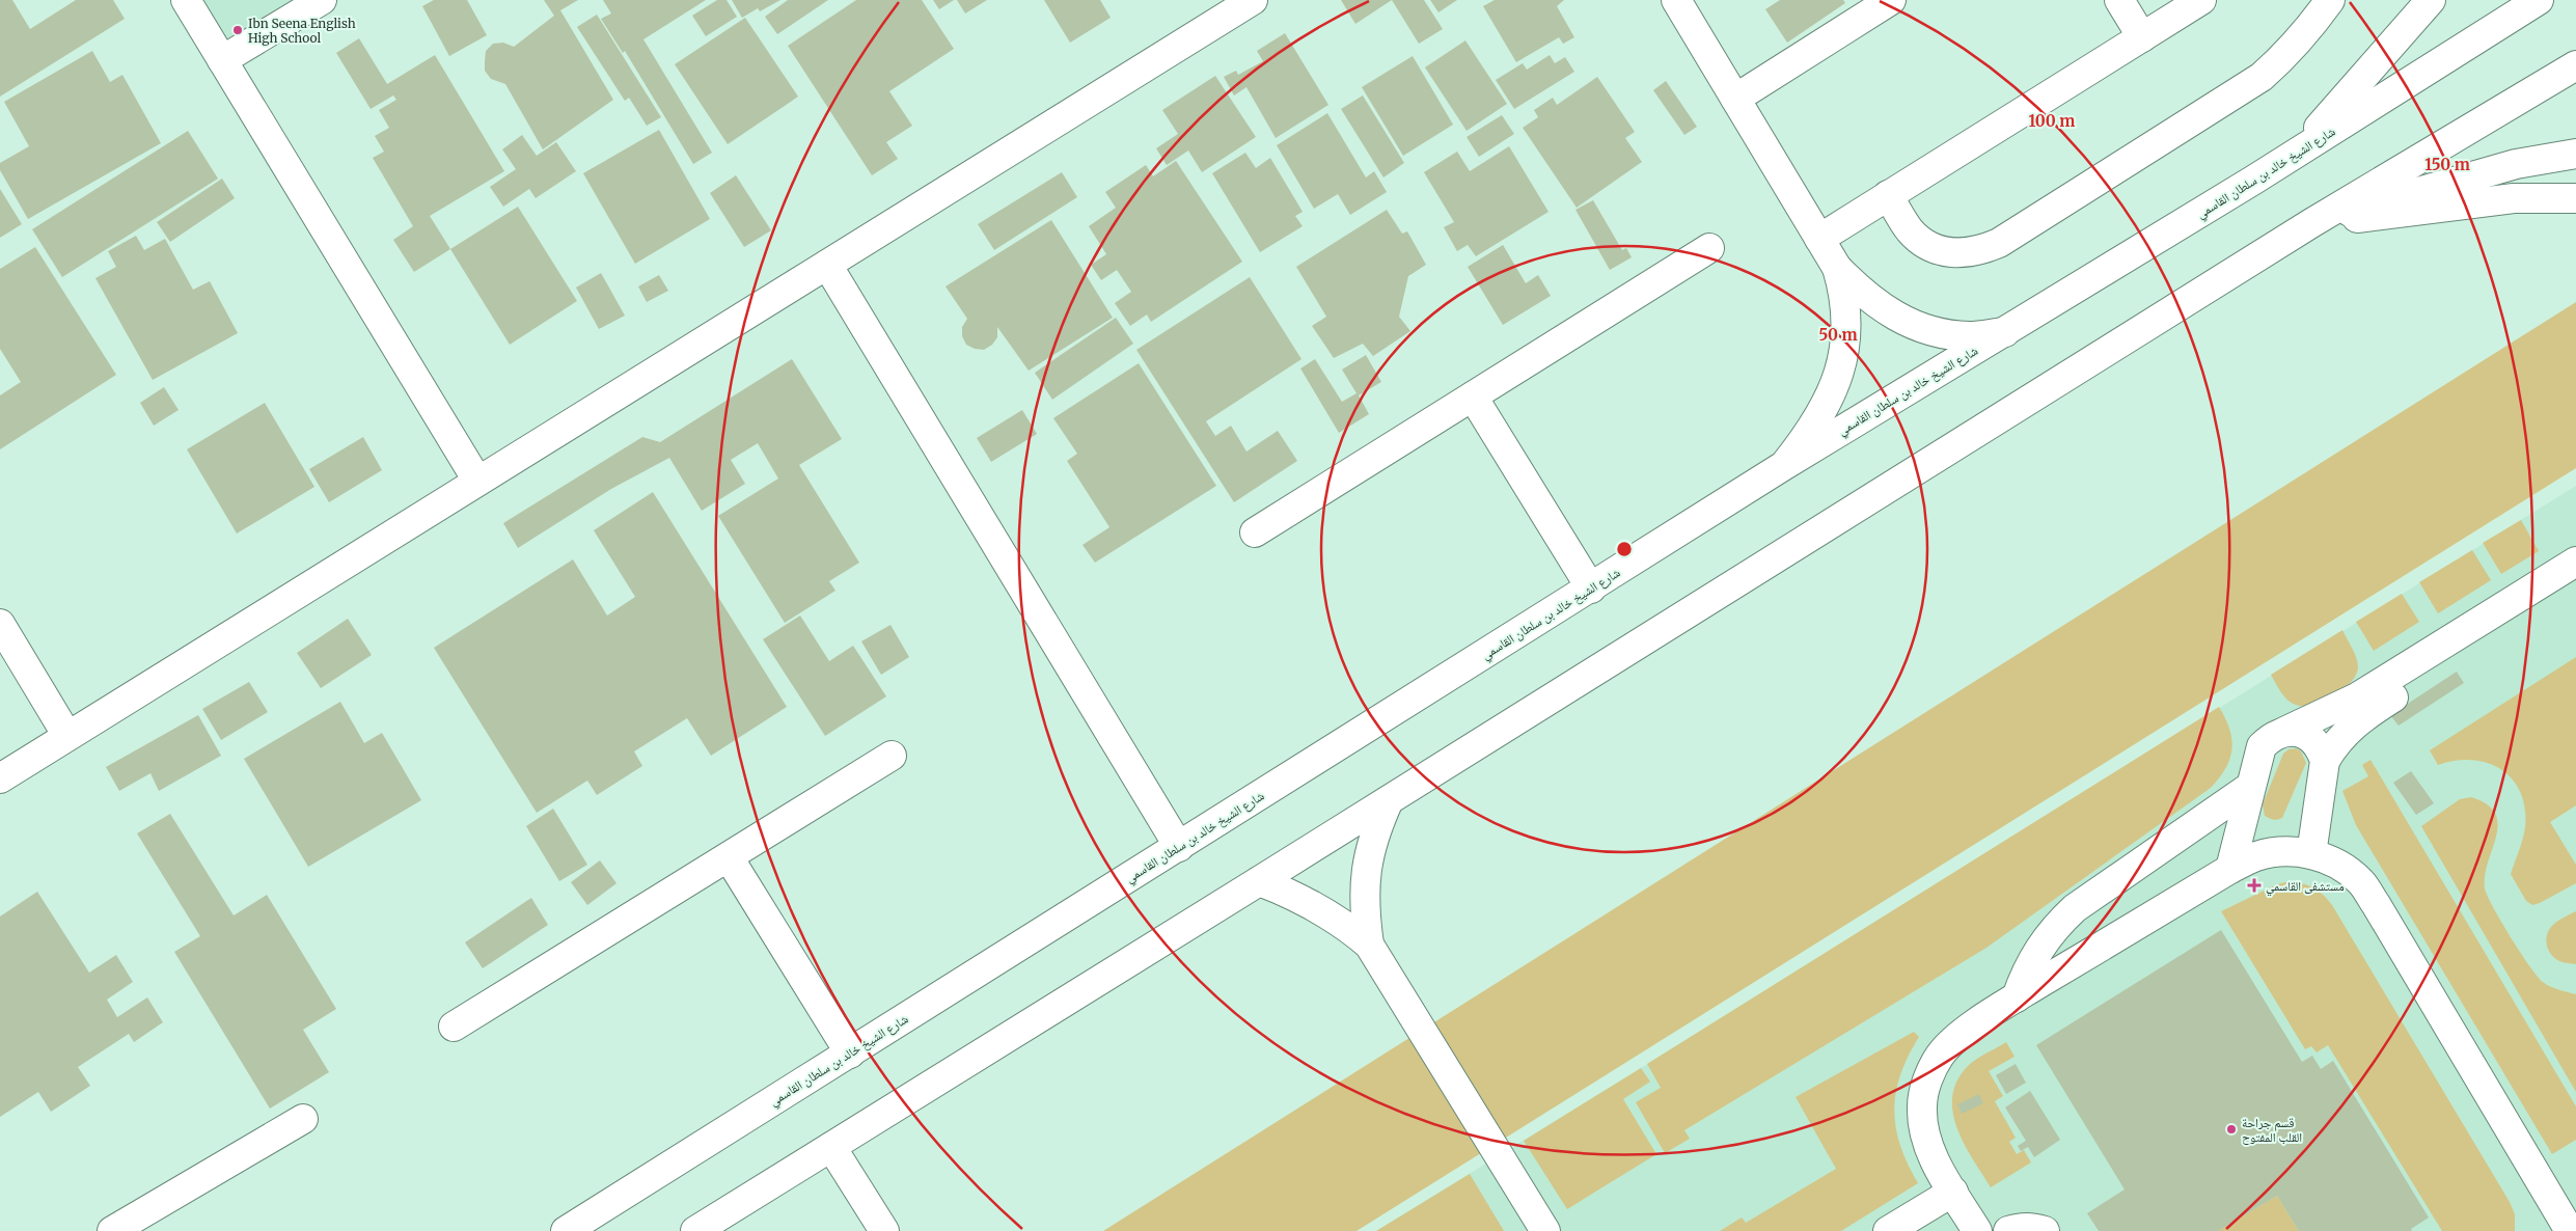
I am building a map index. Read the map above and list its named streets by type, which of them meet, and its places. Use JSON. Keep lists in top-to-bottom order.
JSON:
{
  "streets": {
    "street": ["شارع الشيخ خالد بن سلطان القاسمي"]
  },
  "places": {
    "other": ["Ibn Seena English High School", "قسم جراحة القلب المفتوح"],
    "health": ["مستشفى القاسمي"]
  },
  "rings": ["100 m", "150 m", "50 m"]
}
